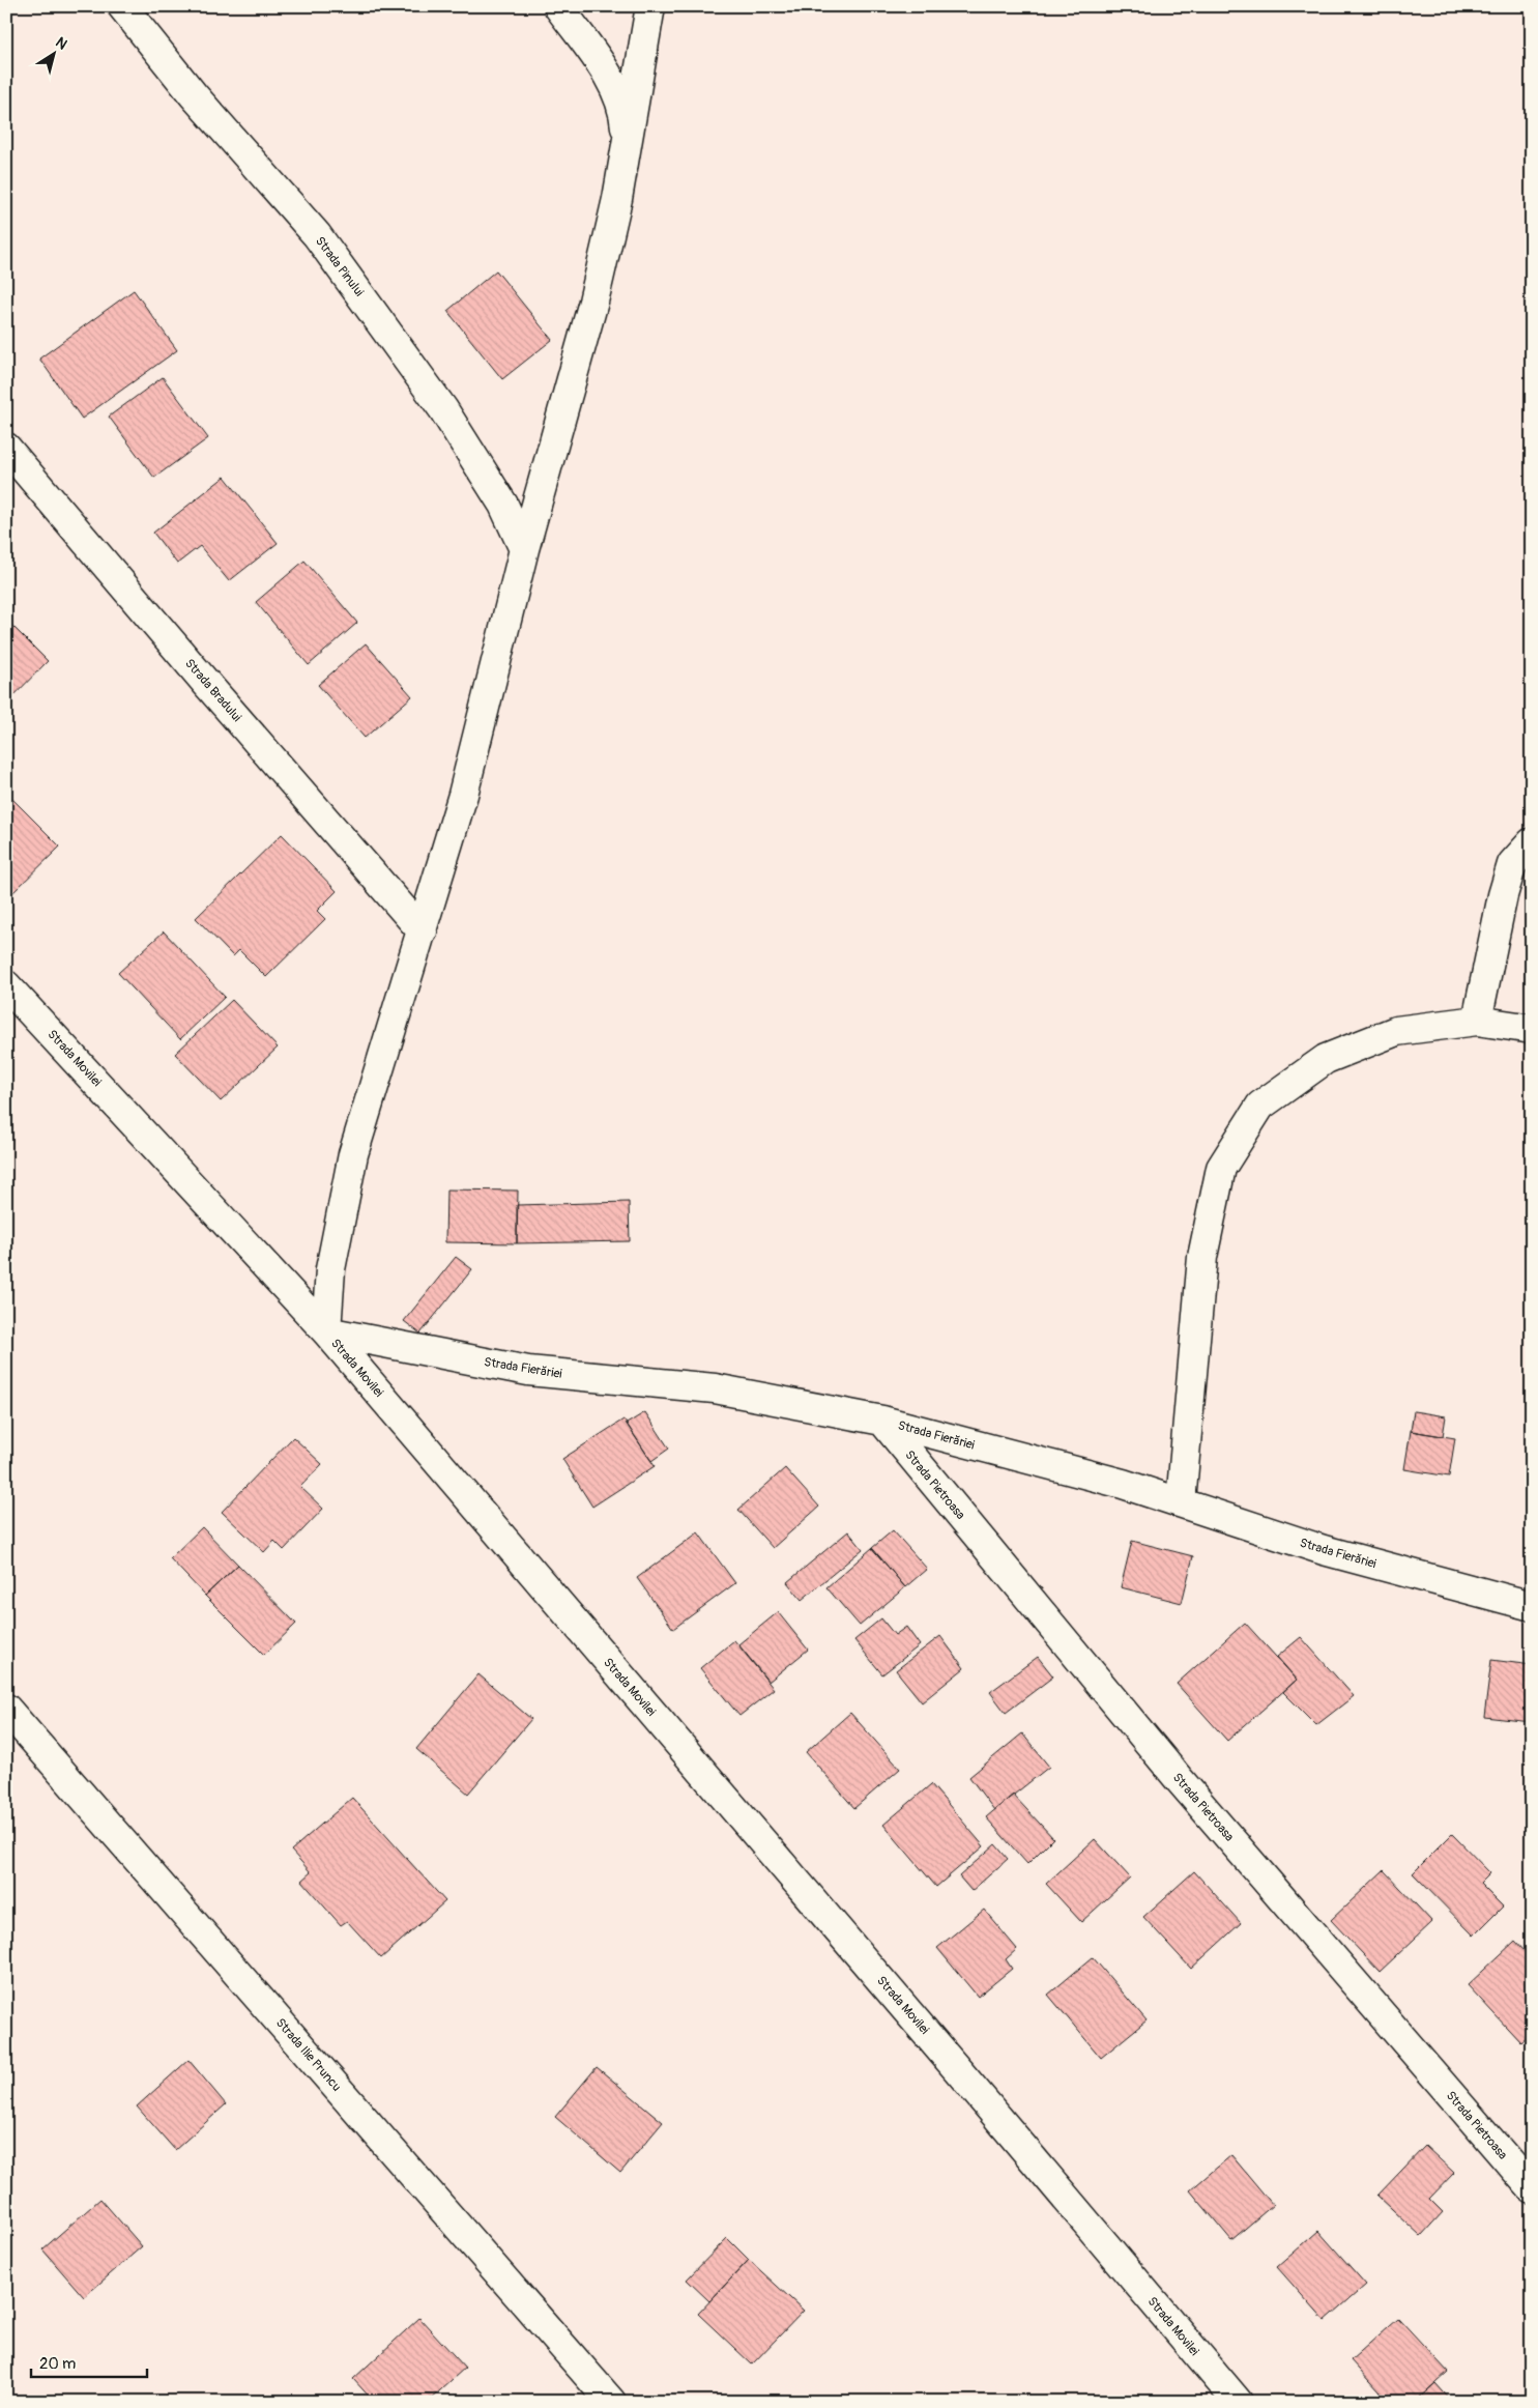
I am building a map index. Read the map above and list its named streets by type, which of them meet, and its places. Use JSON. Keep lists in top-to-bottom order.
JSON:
{
  "streets": {
    "street": [
      "Strada Pinului",
      "Strada Bradului",
      "Strada Movilei",
      "Strada Fierăriei",
      "Strada Pietroasa",
      "Strada Ilie Pruncu"
    ]
  },
  "crossings": [
    ["Strada Movilei", "Strada Fierăriei"],
    ["Strada Fierăriei", "Strada Pietroasa"]
  ],
  "scale_bar": "20 m",
  "north": "top right"
}
